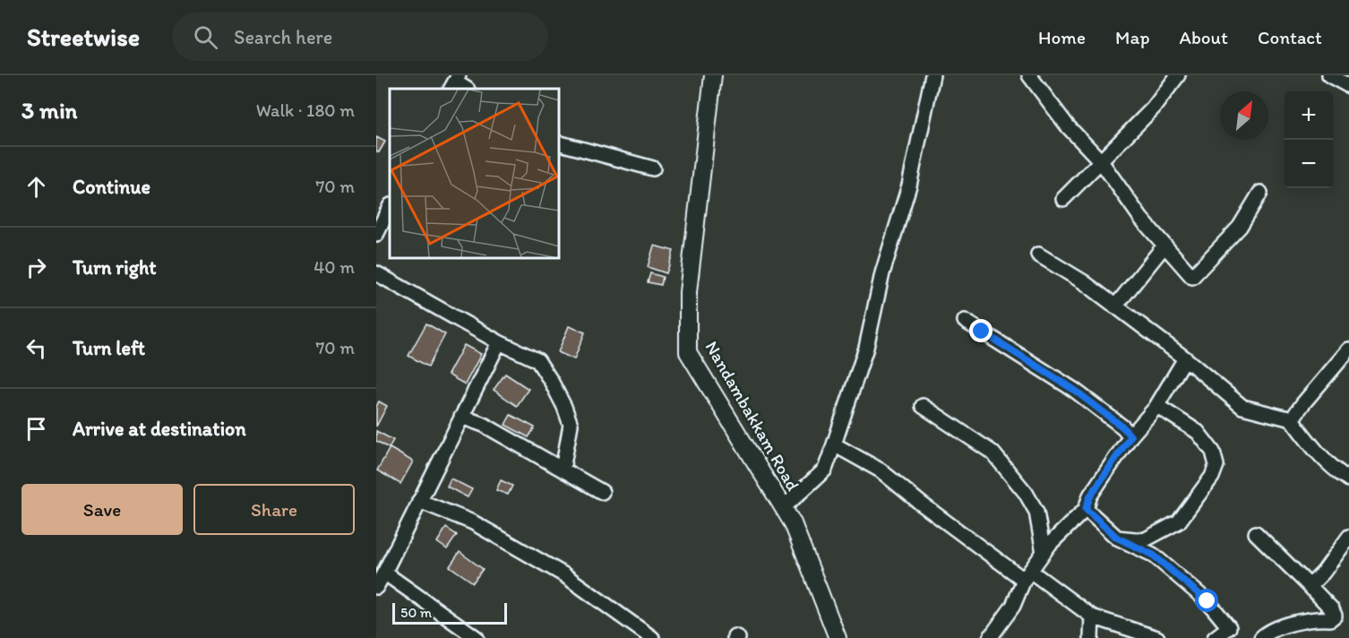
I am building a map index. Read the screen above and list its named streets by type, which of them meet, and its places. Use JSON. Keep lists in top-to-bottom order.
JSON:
{
  "streets": {
    "street": ["Nandambakkam Road"]
  },
  "scale_bar": "50 m",
  "north": "top right",
  "page": {
    "header": "Streetwise",
    "search": "Search here",
    "nav": [
      "Home",
      "Map",
      "About",
      "Contact"
    ],
    "heading": ["3 min", "Walk · 180 m"],
    "map_buttons": ["+", "−"],
    "list": [
      ["Continue", "70 m"],
      ["Turn right", "40 m"],
      ["Turn left", "70 m"],
      "Arrive at destination"
    ],
    "buttons": ["Save", "Share"],
    "scale": "50 m"
  }
}
